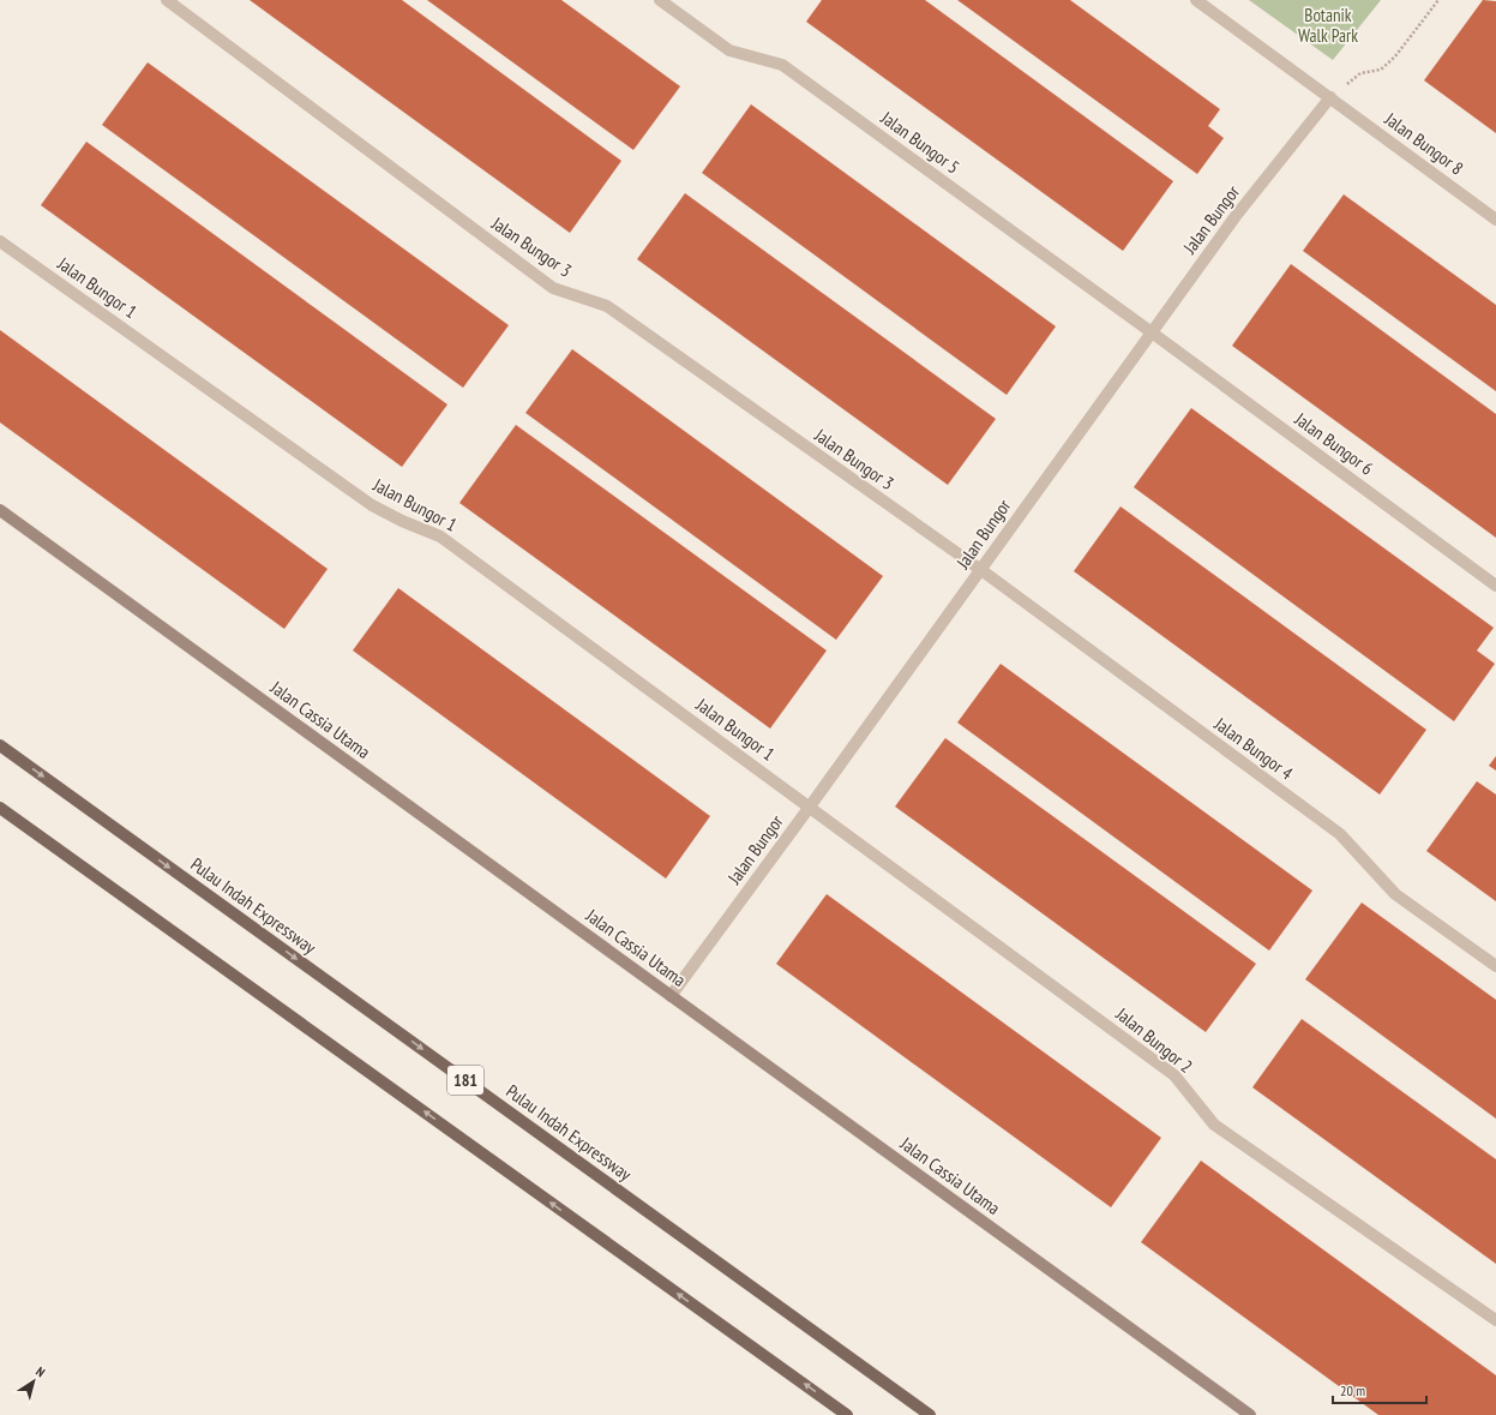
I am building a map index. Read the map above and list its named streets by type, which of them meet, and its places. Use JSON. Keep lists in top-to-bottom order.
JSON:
{
  "streets": {
    "main road": ["Pulau Indah Expressway", "181"],
    "street": [
      "Jalan Bungor 5",
      "Jalan Bungor 8",
      "Jalan Bungor",
      "Jalan Bungor 3",
      "Jalan Bungor 1",
      "Jalan Bungor 6",
      "Jalan Cassia Utama",
      "Jalan Bungor 4",
      "Jalan Bungor 2"
    ]
  },
  "crossings": [
    ["Jalan Bungor 5", "Jalan Bungor"],
    ["Jalan Bungor 5", "Jalan Bungor 6"],
    ["Jalan Bungor 8", "Jalan Bungor"],
    ["Jalan Bungor", "Jalan Bungor 3"],
    ["Jalan Bungor", "Jalan Bungor 1"],
    ["Jalan Bungor", "Jalan Bungor 6"],
    ["Jalan Bungor", "Jalan Cassia Utama"],
    ["Jalan Bungor", "Jalan Bungor 4"],
    ["Jalan Bungor", "Jalan Bungor 2"],
    ["Jalan Bungor 3", "Jalan Bungor 4"],
    ["Jalan Bungor 1", "Jalan Bungor 2"]
  ],
  "parks": ["Botanik Walk Park"],
  "scale_bar": "20 m",
  "north": "top right"
}
